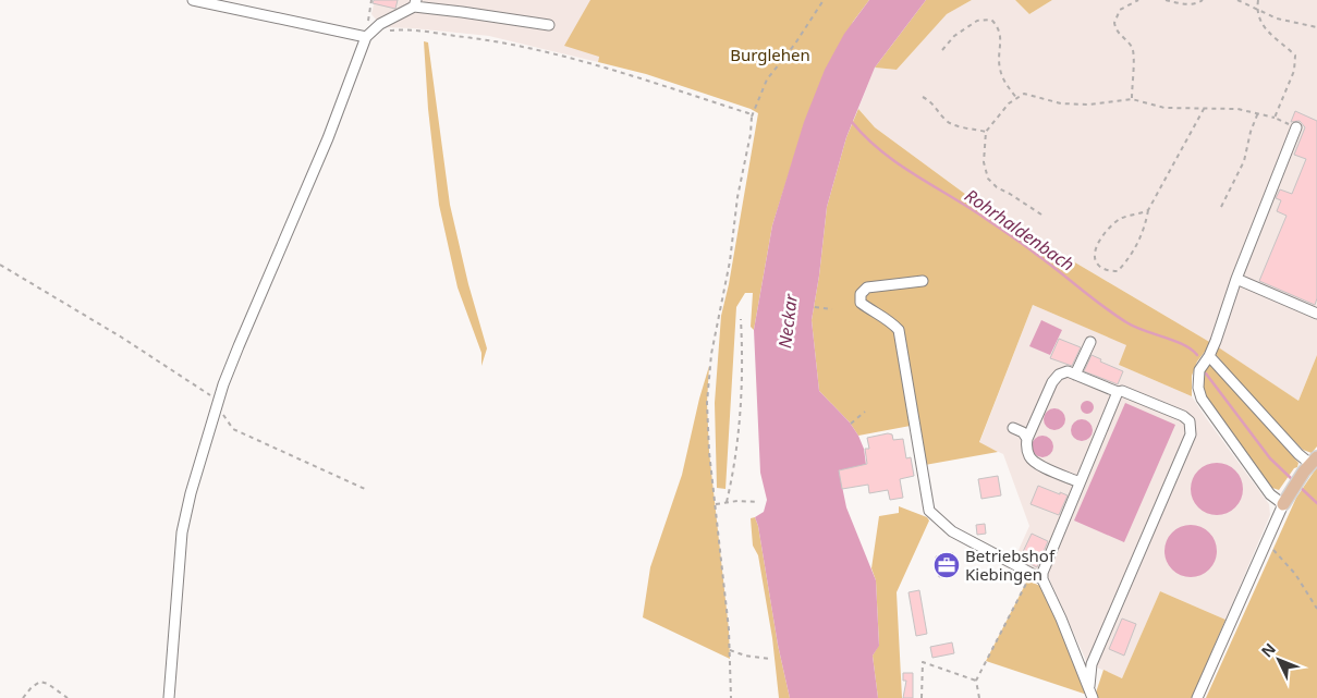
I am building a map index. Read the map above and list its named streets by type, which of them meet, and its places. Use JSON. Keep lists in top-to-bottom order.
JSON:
{
  "water": ["Rohrhaldenbach", "Neckar"],
  "parks": ["Burglehen"],
  "places": {
    "office": ["Betriebshof Kiebingen"]
  },
  "north": "top left"
}
